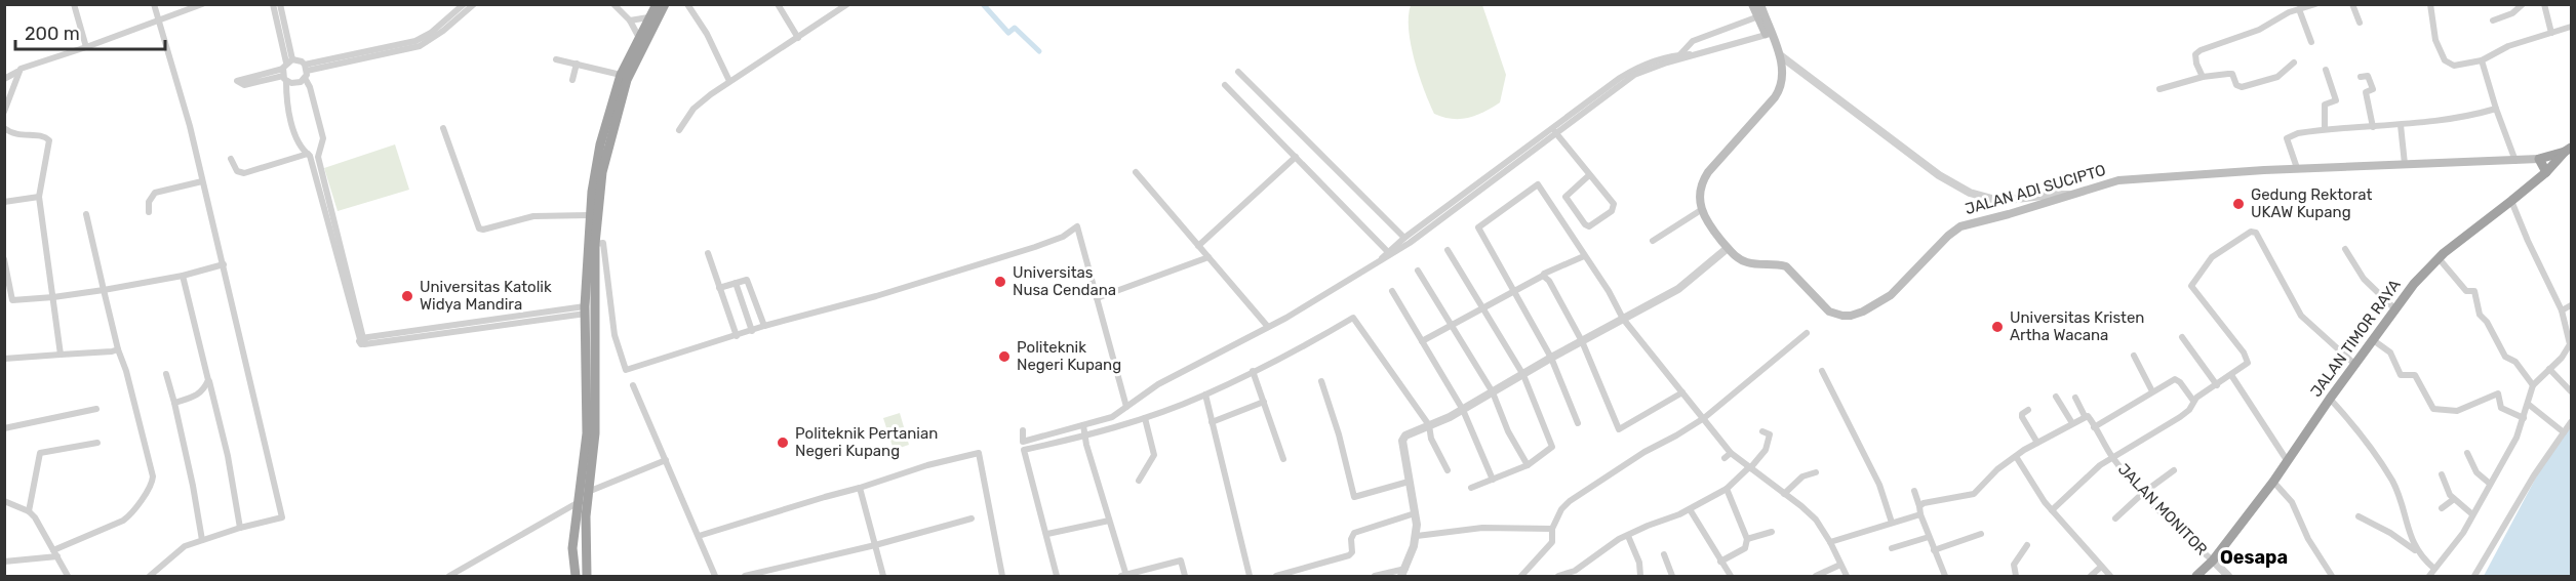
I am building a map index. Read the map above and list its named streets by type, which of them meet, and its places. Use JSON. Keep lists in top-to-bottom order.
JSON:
{
  "streets": {
    "highway": ["JALAN TIMOR RAYA"],
    "main road": ["JALAN ADI SUCIPTO"],
    "street": ["JALAN MONITOR"]
  },
  "crossings": [
    ["JALAN TIMOR RAYA", "JALAN MONITOR"]
  ],
  "districts": ["Oesapa"],
  "places": [
    "Gedung Rektorat UKAW Kupang",
    "Universitas Nusa Cendana",
    "Universitas Katolik Widya Mandira",
    "Universitas Kristen Artha Wacana",
    "Politeknik Negeri Kupang",
    "Politeknik Pertanian Negeri Kupang"
  ],
  "scale_bar": "200 m"
}
